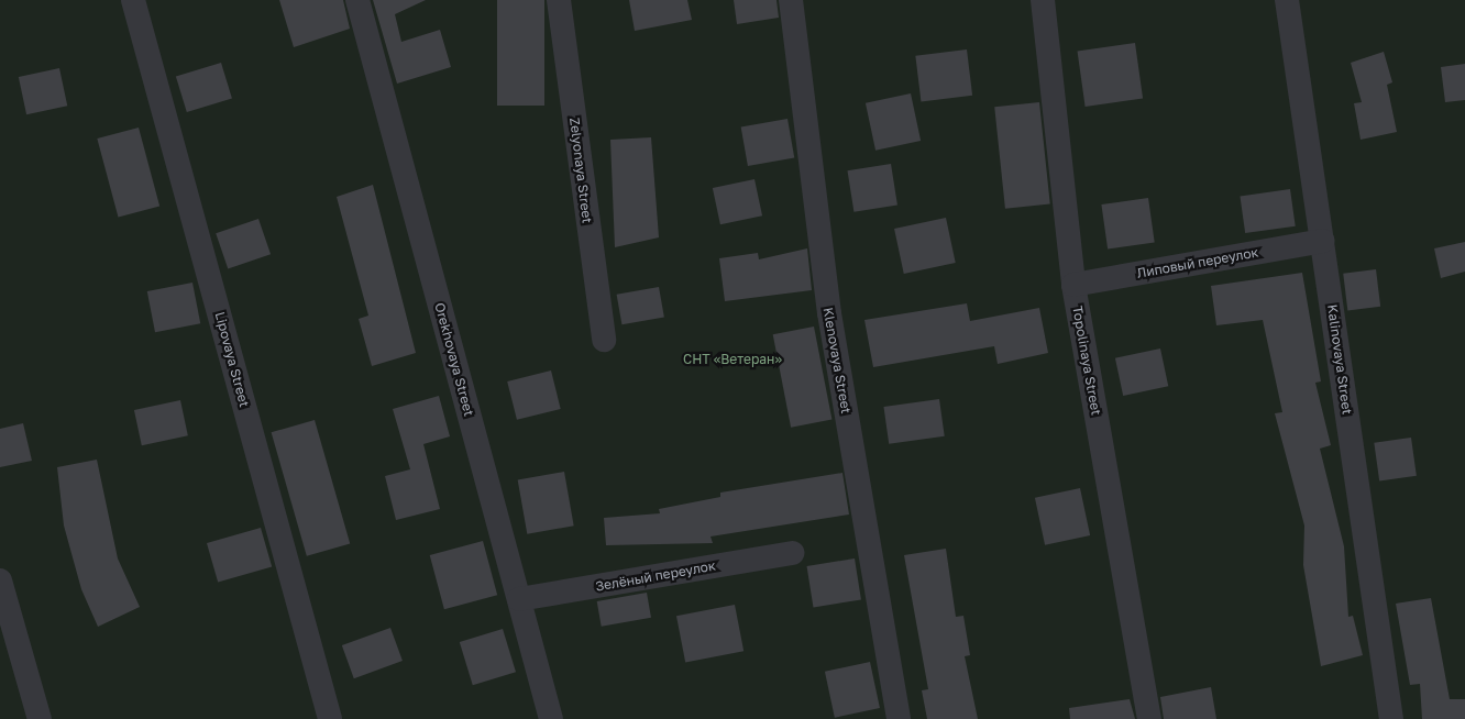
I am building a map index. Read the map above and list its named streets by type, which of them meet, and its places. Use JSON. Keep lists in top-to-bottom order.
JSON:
{
  "streets": {
    "street": [
      "Zelyonaya Street",
      "Липовый переулок",
      "Lipovaya Street",
      "Orekhovaya Street",
      "Kalinovaya Street",
      "Klenovaya Street",
      "Topolinaya Street",
      "Зелёный переулок"
    ]
  },
  "crossings": [
    ["Липовый переулок", "Kalinovaya Street"],
    ["Липовый переулок", "Topolinaya Street"],
    ["Orekhovaya Street", "Зелёный переулок"]
  ],
  "parks": ["СНТ «Ветеран»"]
}
